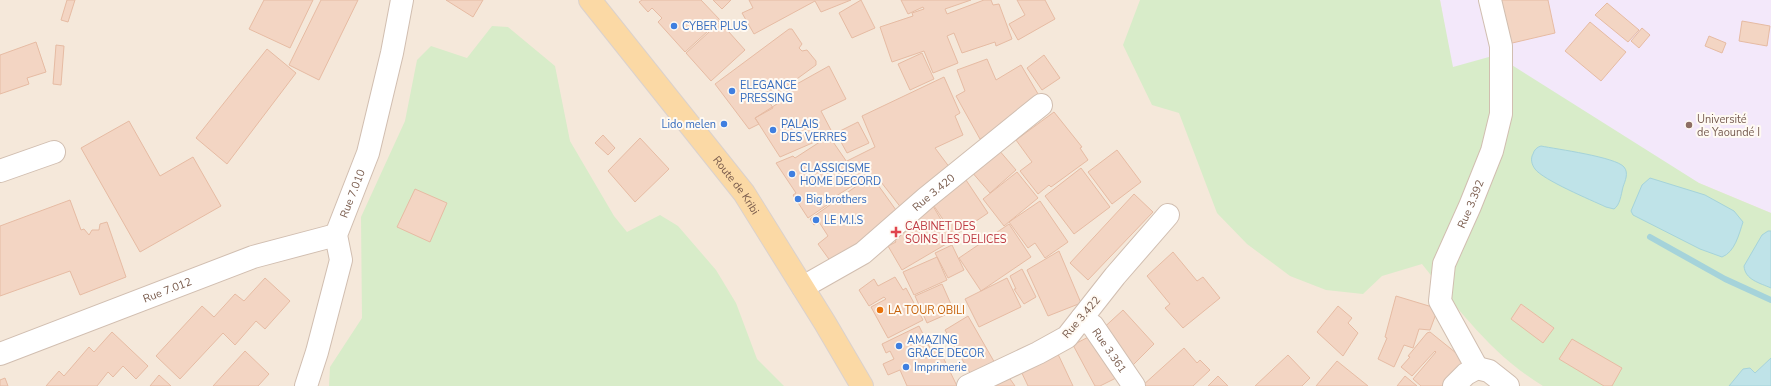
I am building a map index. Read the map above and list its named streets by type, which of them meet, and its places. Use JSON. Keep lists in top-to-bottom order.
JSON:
{
  "streets": {
    "main road": ["Route de Kribi"],
    "street": [
      "Rue 3.420",
      "Rue 7.010",
      "Rue 3.392",
      "Rue 7.012",
      "Rue 3.422",
      "Rue 3.361"
    ]
  },
  "crossings": [
    ["Route de Kribi", "Rue 3.420"],
    ["Rue 7.010", "Rue 7.012"],
    ["Rue 3.422", "Rue 3.361"]
  ],
  "places": {
    "other": [
      "CYBER PLUS",
      "ELEGANCE PRESSING",
      "Lido melen",
      "Université de Yaoundé I",
      "PALAIS DES VERRES",
      "CLASSICISME HOME DECORD",
      "Big brothers",
      "LE M.I.S",
      "LA TOUR OBILI",
      "AMAZING GRACE DECOR",
      "Imprimerie"
    ],
    "health": ["CABINET DES SOINS LES DELICES"]
  }
}
